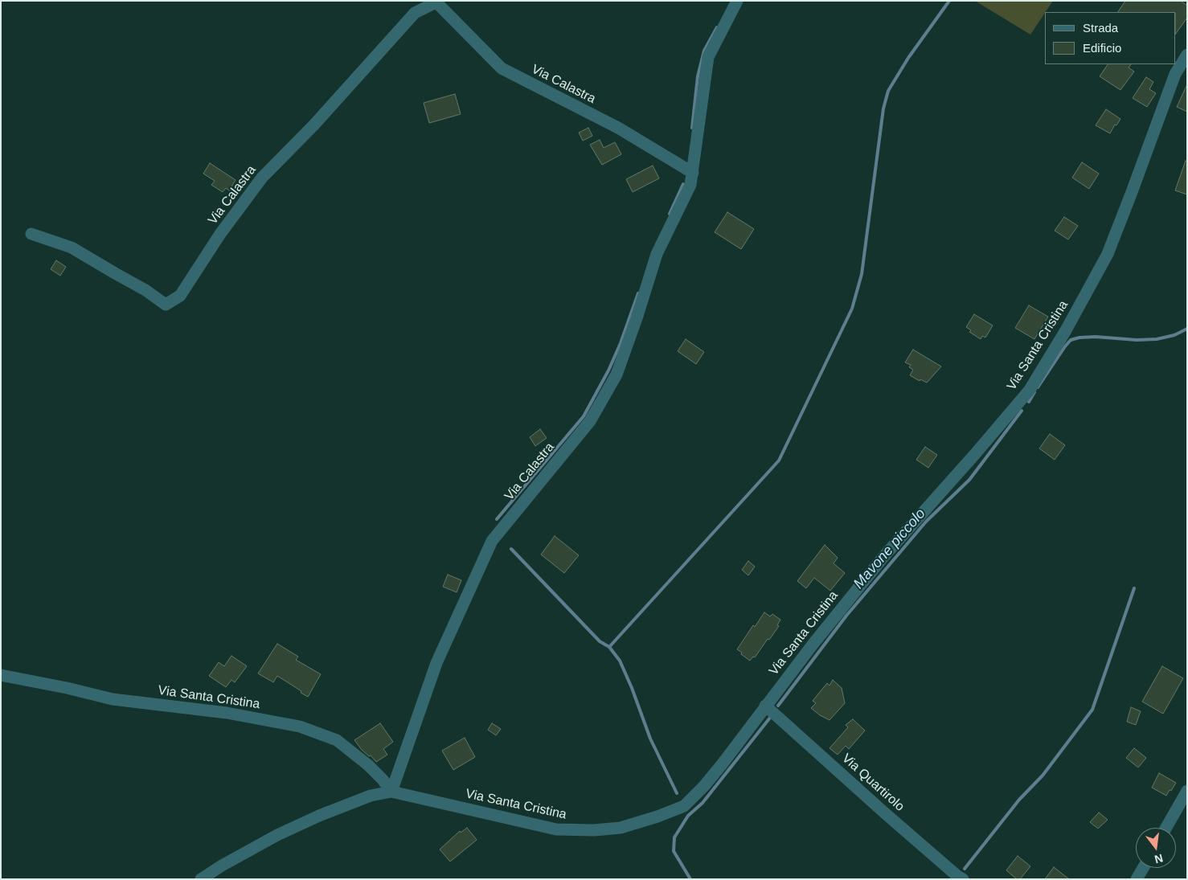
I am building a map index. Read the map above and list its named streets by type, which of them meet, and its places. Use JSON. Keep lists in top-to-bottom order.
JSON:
{
  "streets": {
    "street": ["Via Calastra", "Via Santa Cristina", "Via Quartirolo"]
  },
  "crossings": [
    ["Via Calastra", "Via Santa Cristina"],
    ["Via Santa Cristina", "Via Quartirolo"]
  ],
  "water": ["Mavone piccolo"],
  "legend": ["Strada", "Edificio"],
  "north": "bottom"
}
